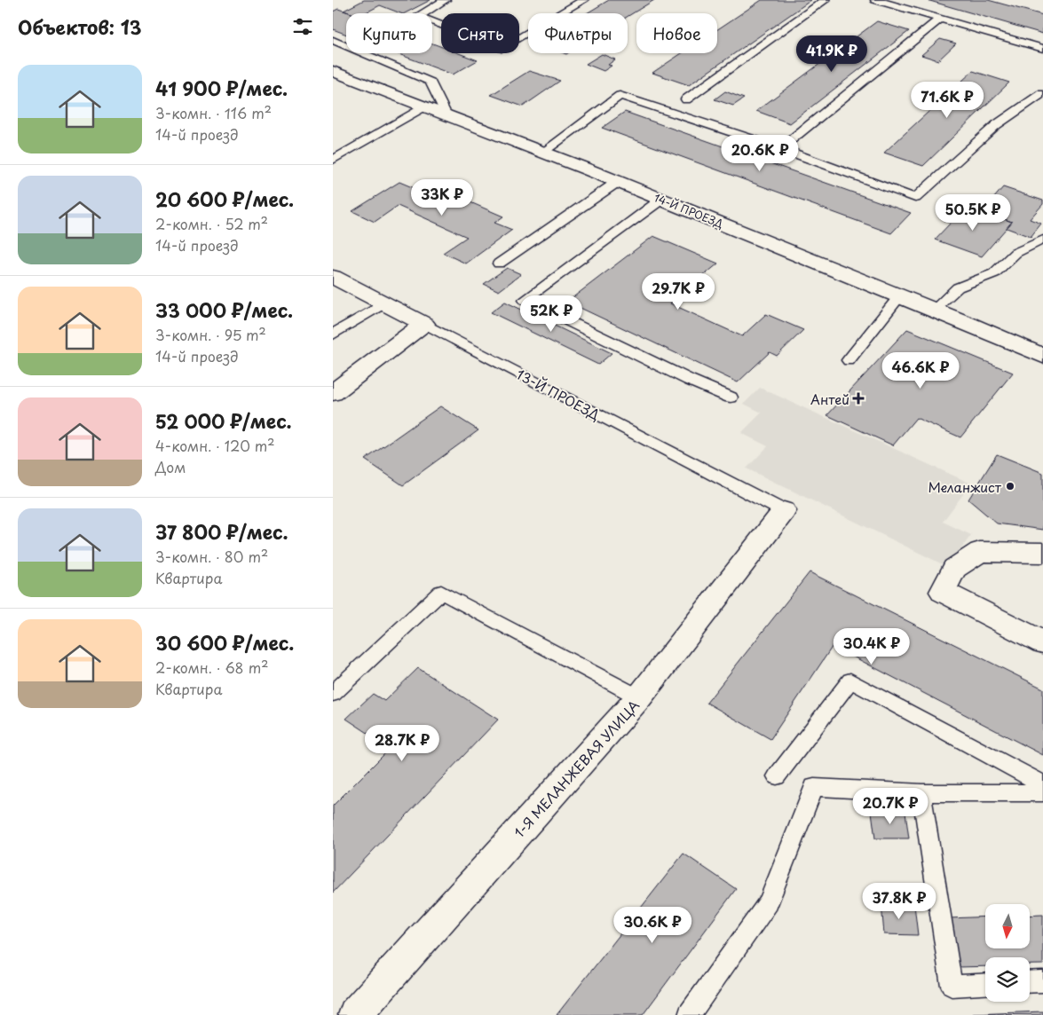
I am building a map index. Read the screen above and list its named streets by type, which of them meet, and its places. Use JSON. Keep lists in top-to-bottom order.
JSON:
{
  "streets": {
    "main road": ["14-Й ПРОЕЗД", "13-Й ПРОЕЗД", "1-Я МЕЛАНЖЕВАЯ УЛИЦА"]
  },
  "crossings": [
    ["13-Й ПРОЕЗД", "1-Я МЕЛАНЖЕВАЯ УЛИЦА"]
  ],
  "places": {
    "health": ["Антей"],
    "other": ["Меланжист"]
  },
  "north": "bottom",
  "page": {
    "heading": "Объектов: 13",
    "chip": [
      "Купить",
      "Снять",
      "Фильтры",
      "Новое"
    ],
    "price": [
      "41.9K ₽",
      "71.6K ₽",
      "20.6K ₽",
      "33K ₽",
      "50.5K ₽",
      "29.7K ₽",
      "52K ₽",
      "46.6K ₽",
      "30.4K ₽",
      "28.7K ₽",
      "20.7K ₽",
      "37.8K ₽",
      "30.6K ₽"
    ],
    "list": [
      {
        "name": "41 900 ₽/мес.",
        "note": "3-комн. · 116 m² · 14-й проезд"
      },
      {
        "name": "20 600 ₽/мес.",
        "note": "2-комн. · 52 m² · 14-й проезд"
      },
      {
        "name": "33 000 ₽/мес.",
        "note": "3-комн. · 95 m² · 14-й проезд"
      },
      {
        "name": "52 000 ₽/мес.",
        "note": "4-комн. · 120 m² · Дом"
      },
      {
        "name": "37 800 ₽/мес.",
        "note": "3-комн. · 80 m² · Квартира"
      },
      {
        "name": "30 600 ₽/мес.",
        "note": "2-комн. · 68 m² · Квартира"
      }
    ]
  }
}
